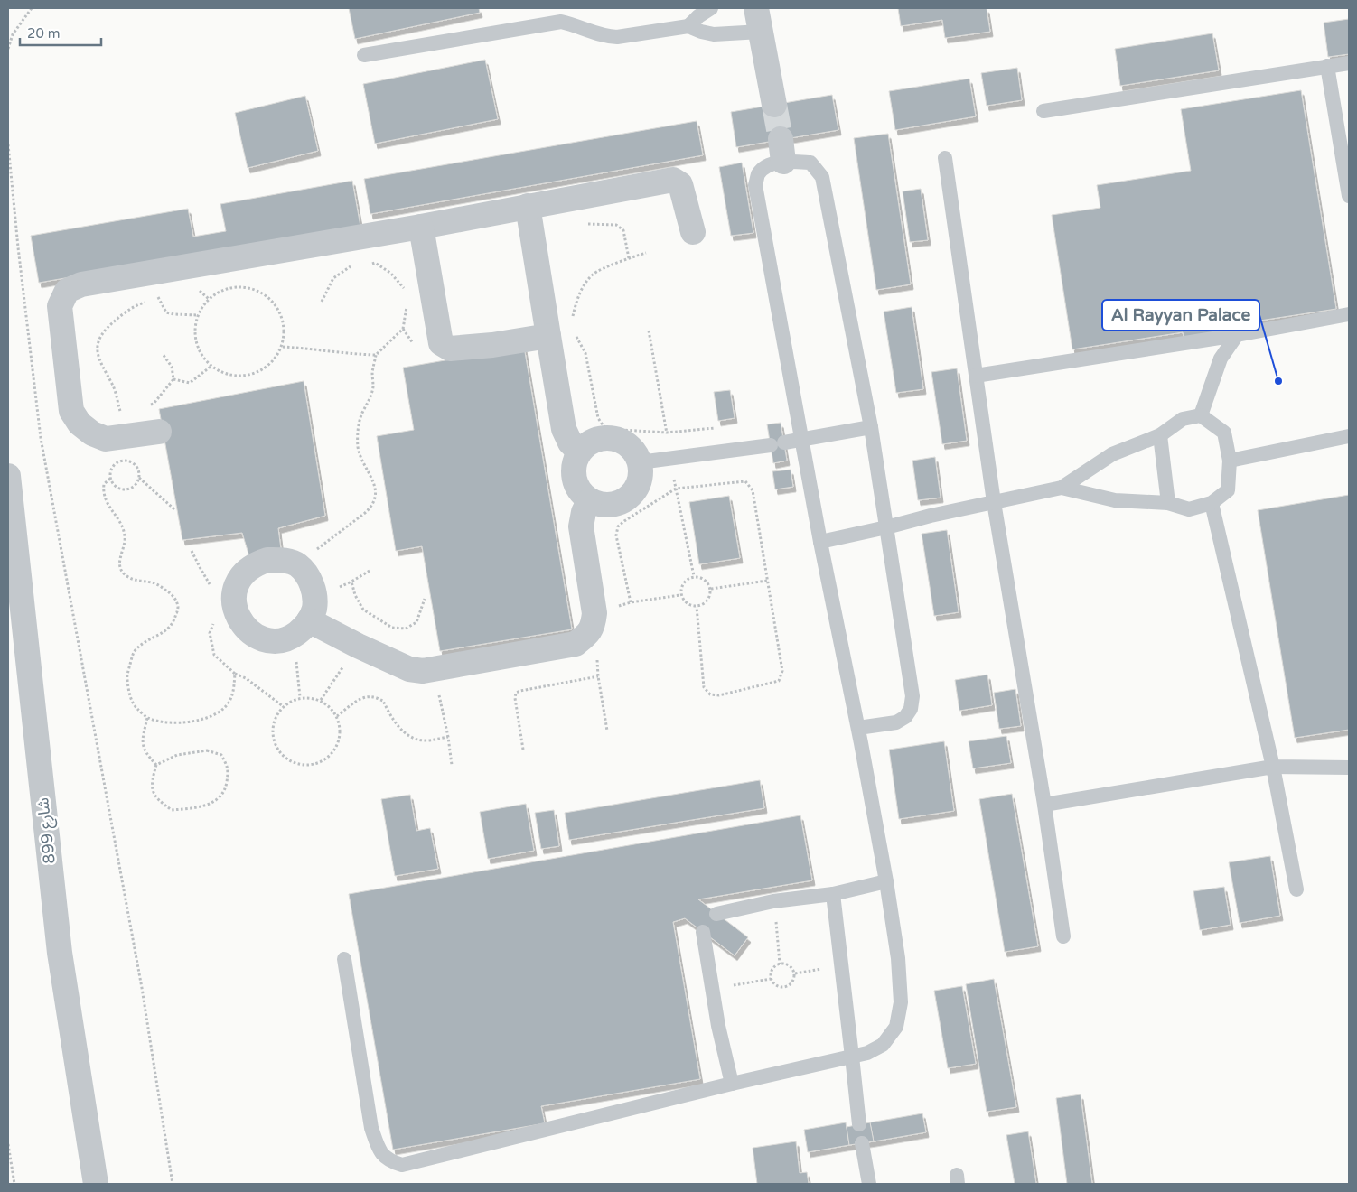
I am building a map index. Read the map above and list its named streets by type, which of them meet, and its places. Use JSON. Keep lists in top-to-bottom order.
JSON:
{
  "streets": {
    "street": ["شارع 899"]
  },
  "places": ["Al Rayyan Palace"],
  "scale_bar": "20 m"
}
